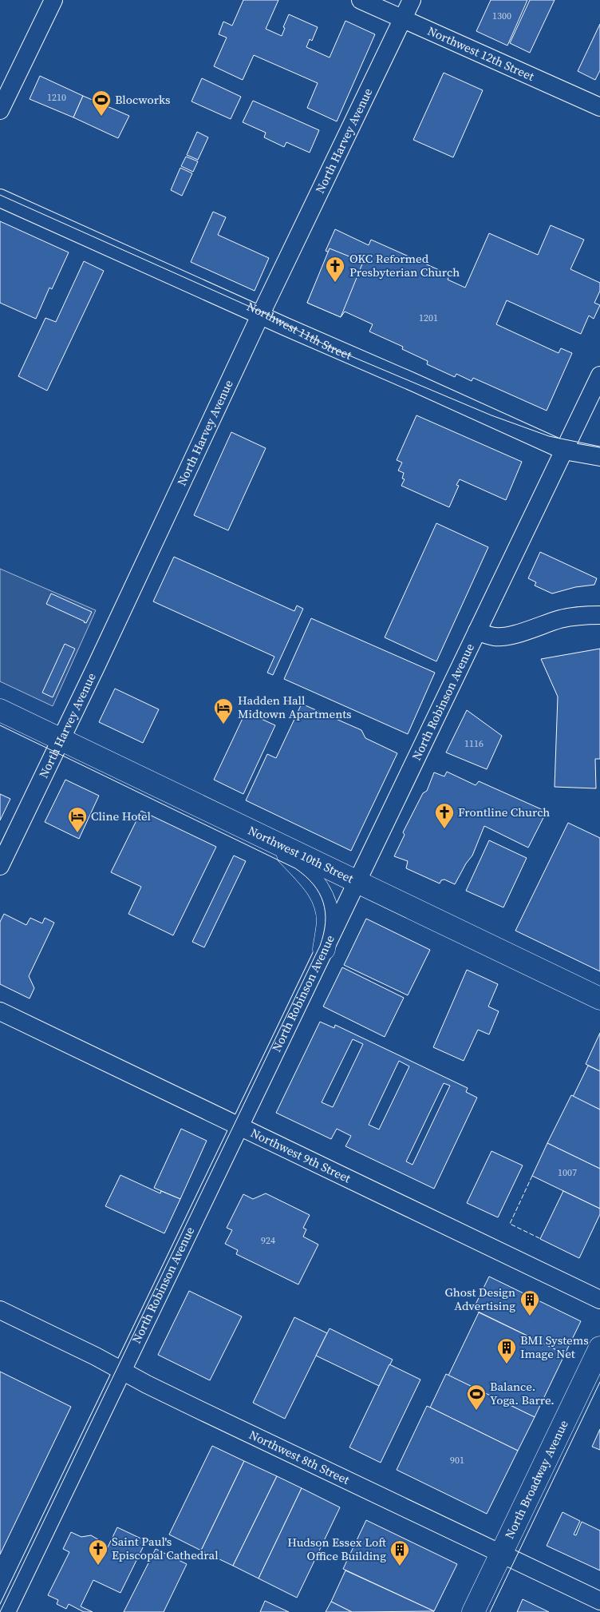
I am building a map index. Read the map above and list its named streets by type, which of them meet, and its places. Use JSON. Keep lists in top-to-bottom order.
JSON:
{
  "streets": {
    "main road": ["Northwest 10th Street", "North Broadway Avenue"],
    "street": [
      "Northwest 12th Street",
      "North Harvey Avenue",
      "Northwest 11th Street",
      "North Robinson Avenue",
      "Northwest 9th Street",
      "Northwest 8th Street"
    ]
  },
  "crossings": [
    ["Northwest 12th Street", "North Harvey Avenue"],
    ["North Harvey Avenue", "Northwest 11th Street"],
    ["North Harvey Avenue", "Northwest 10th Street"],
    ["Northwest 11th Street", "North Robinson Avenue"],
    ["North Robinson Avenue", "Northwest 10th Street"],
    ["North Robinson Avenue", "Northwest 9th Street"],
    ["North Robinson Avenue", "Northwest 8th Street"],
    ["Northwest 8th Street", "North Broadway Avenue"]
  ],
  "places": {
    "sports": ["Blocworks", "Balance. Yoga. Barre."],
    "church": ["OKC Reformed Presbyterian Church", "Frontline Church", "Saint Paul's Episcopal Cathedral"],
    "hotel": ["Hadden Hall Midtown Apartments", "Cline Hotel"],
    "building": ["Ghost Design Advertising", "BMI Systems Image Net", "Hudson Essex Loft Office Building"]
  },
  "house_numbers": [
    "1300",
    "1210",
    "1201",
    "1116",
    "1007",
    "924",
    "901"
  ]
}
